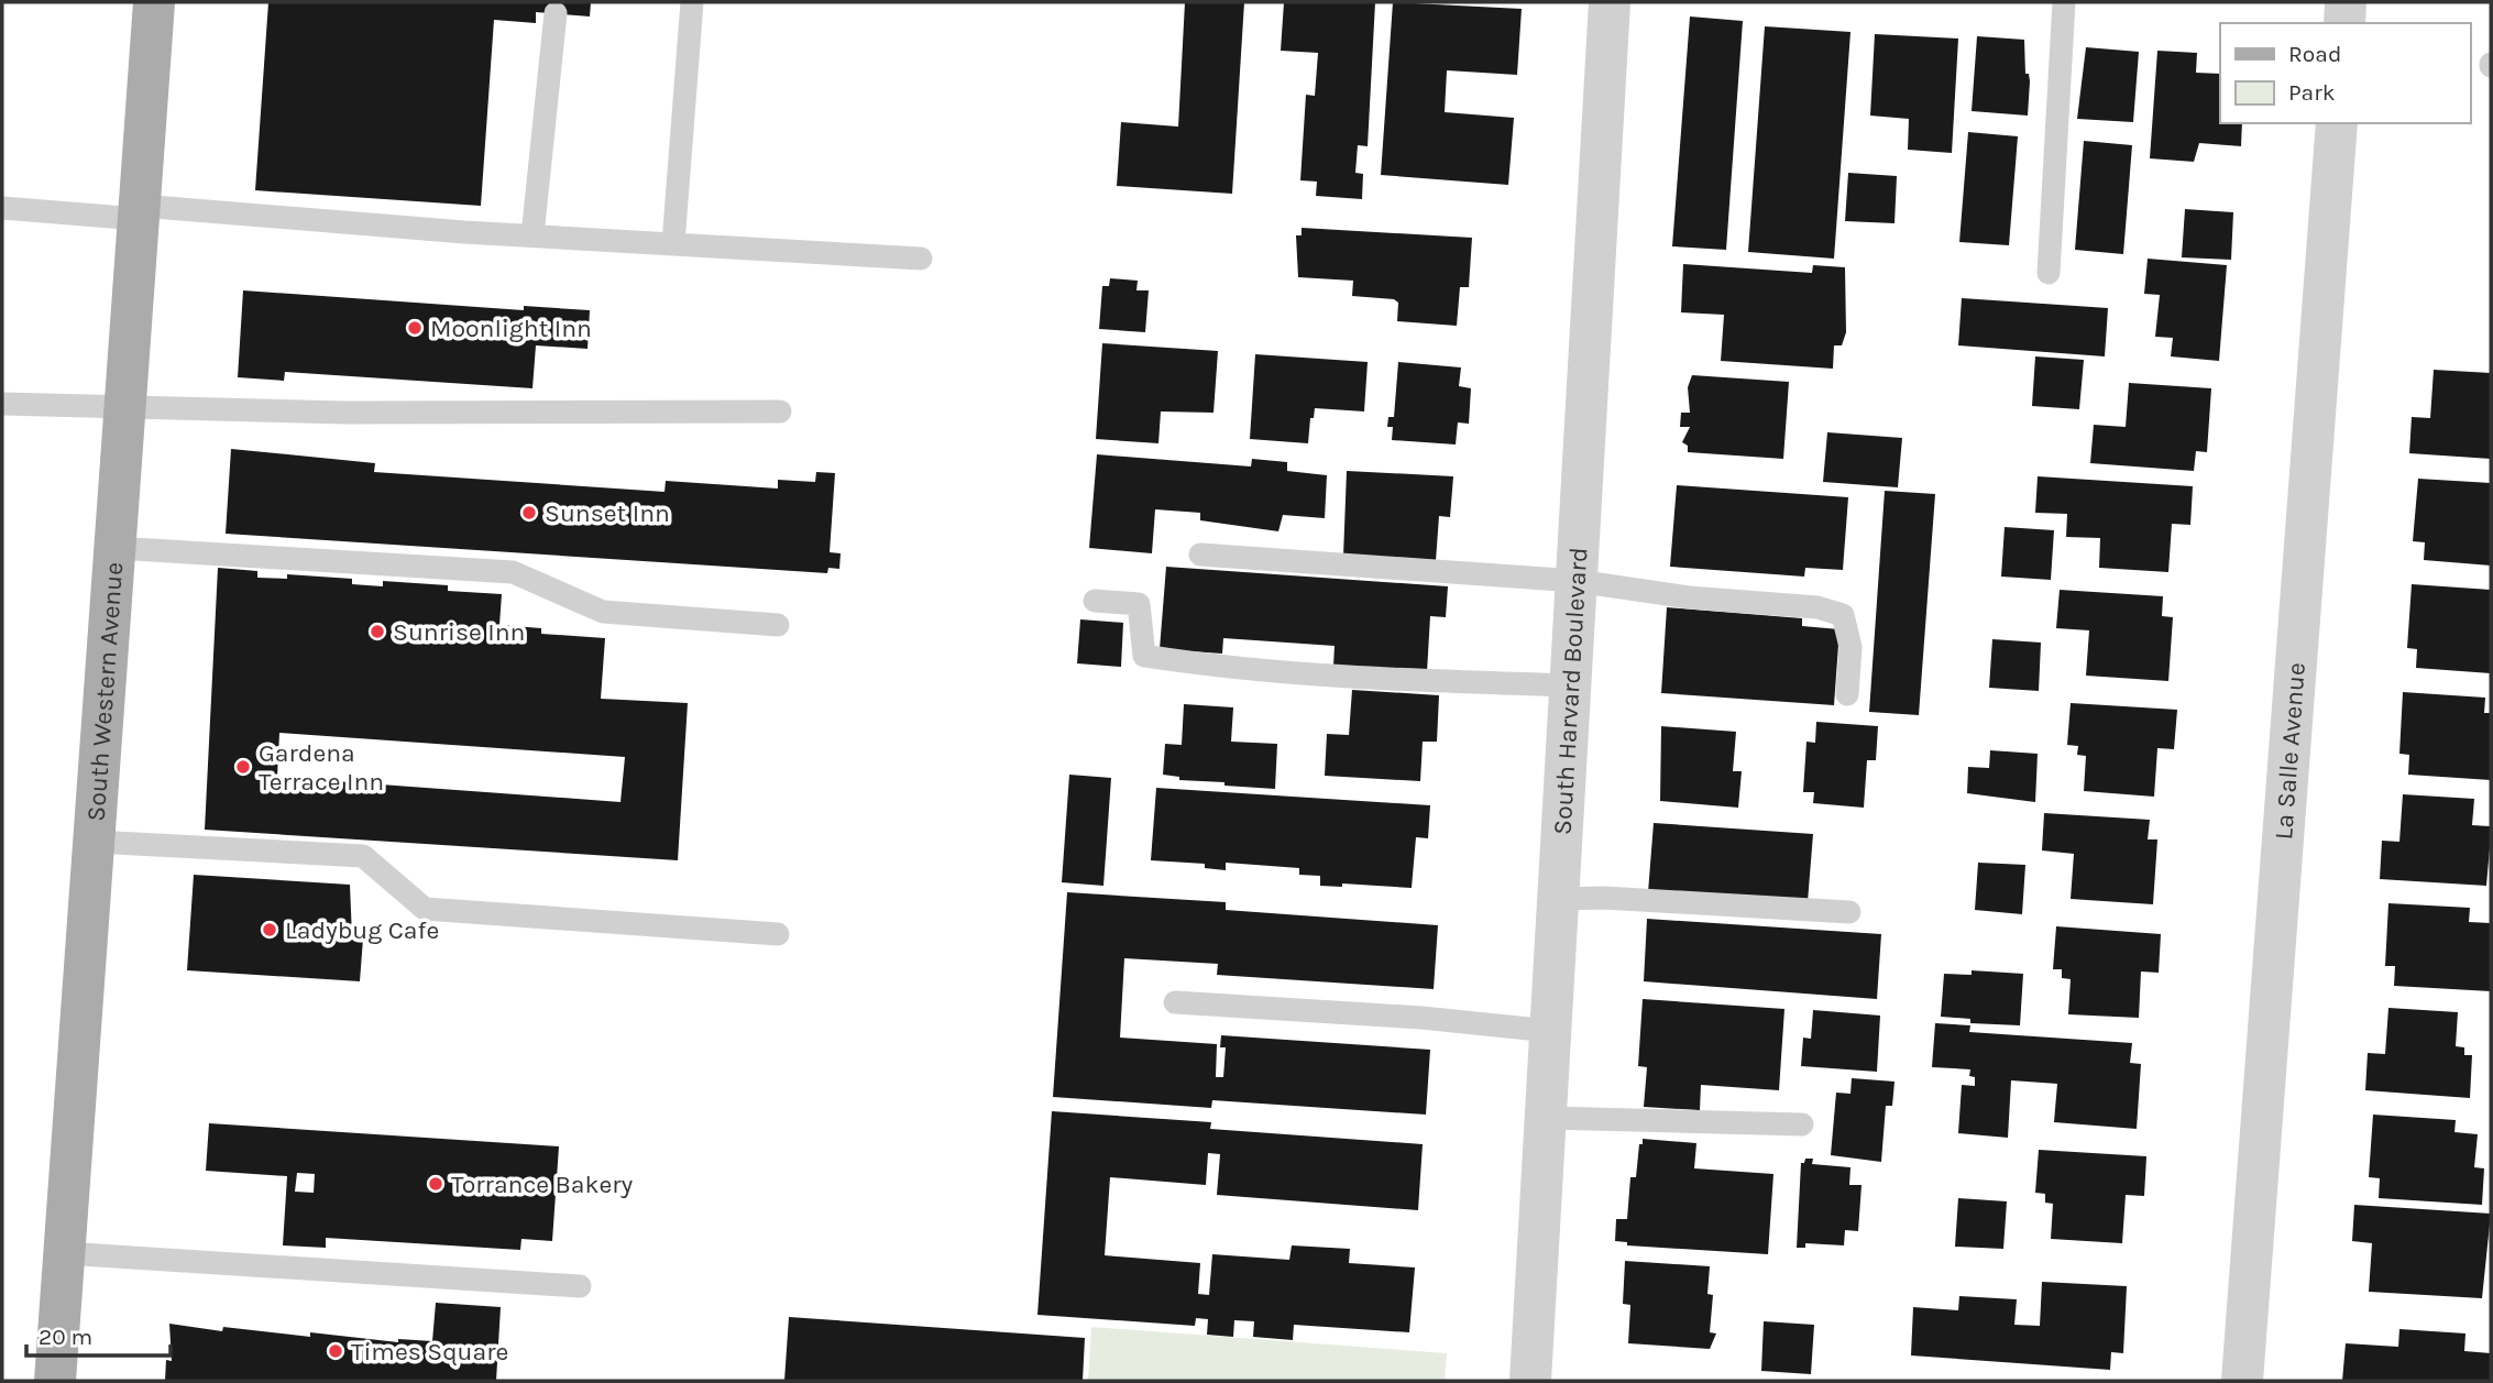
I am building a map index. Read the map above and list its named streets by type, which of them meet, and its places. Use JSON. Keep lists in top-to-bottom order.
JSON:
{
  "streets": {
    "main road": ["South Western Avenue"],
    "street": ["South Harvard Boulevard", "La Salle Avenue"]
  },
  "places": [
    "Moonlight Inn",
    "Sunset Inn",
    "Sunrise Inn",
    "Gardena Terrace Inn",
    "Ladybug Cafe",
    "Torrance Bakery",
    "Times Square"
  ],
  "legend": ["Road", "Park"],
  "scale_bar": "20 m"
}
